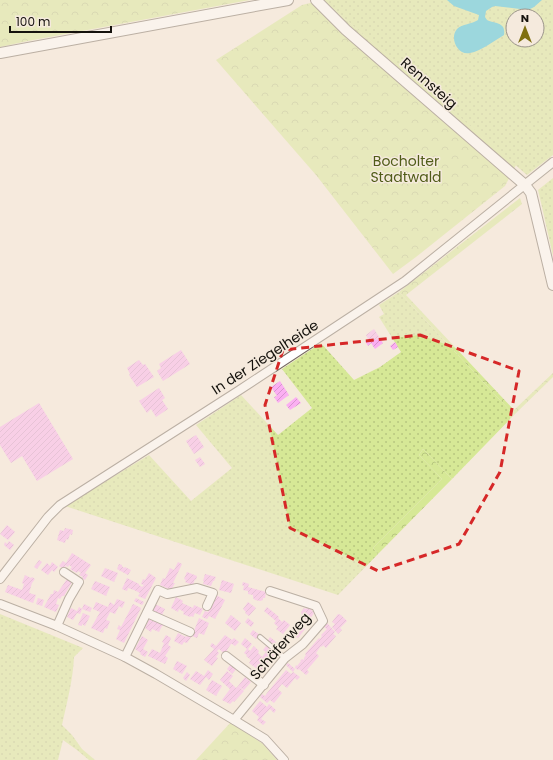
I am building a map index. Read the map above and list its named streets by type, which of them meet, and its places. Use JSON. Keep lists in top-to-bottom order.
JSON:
{
  "streets": {
    "street": ["Rennsteig", "In der Ziegelheide", "Schäferweg"]
  },
  "crossings": [
    ["Rennsteig", "In der Ziegelheide"]
  ],
  "parks": ["Bocholter Stadtwald"],
  "scale_bar": "100 m",
  "north": "top"
}
